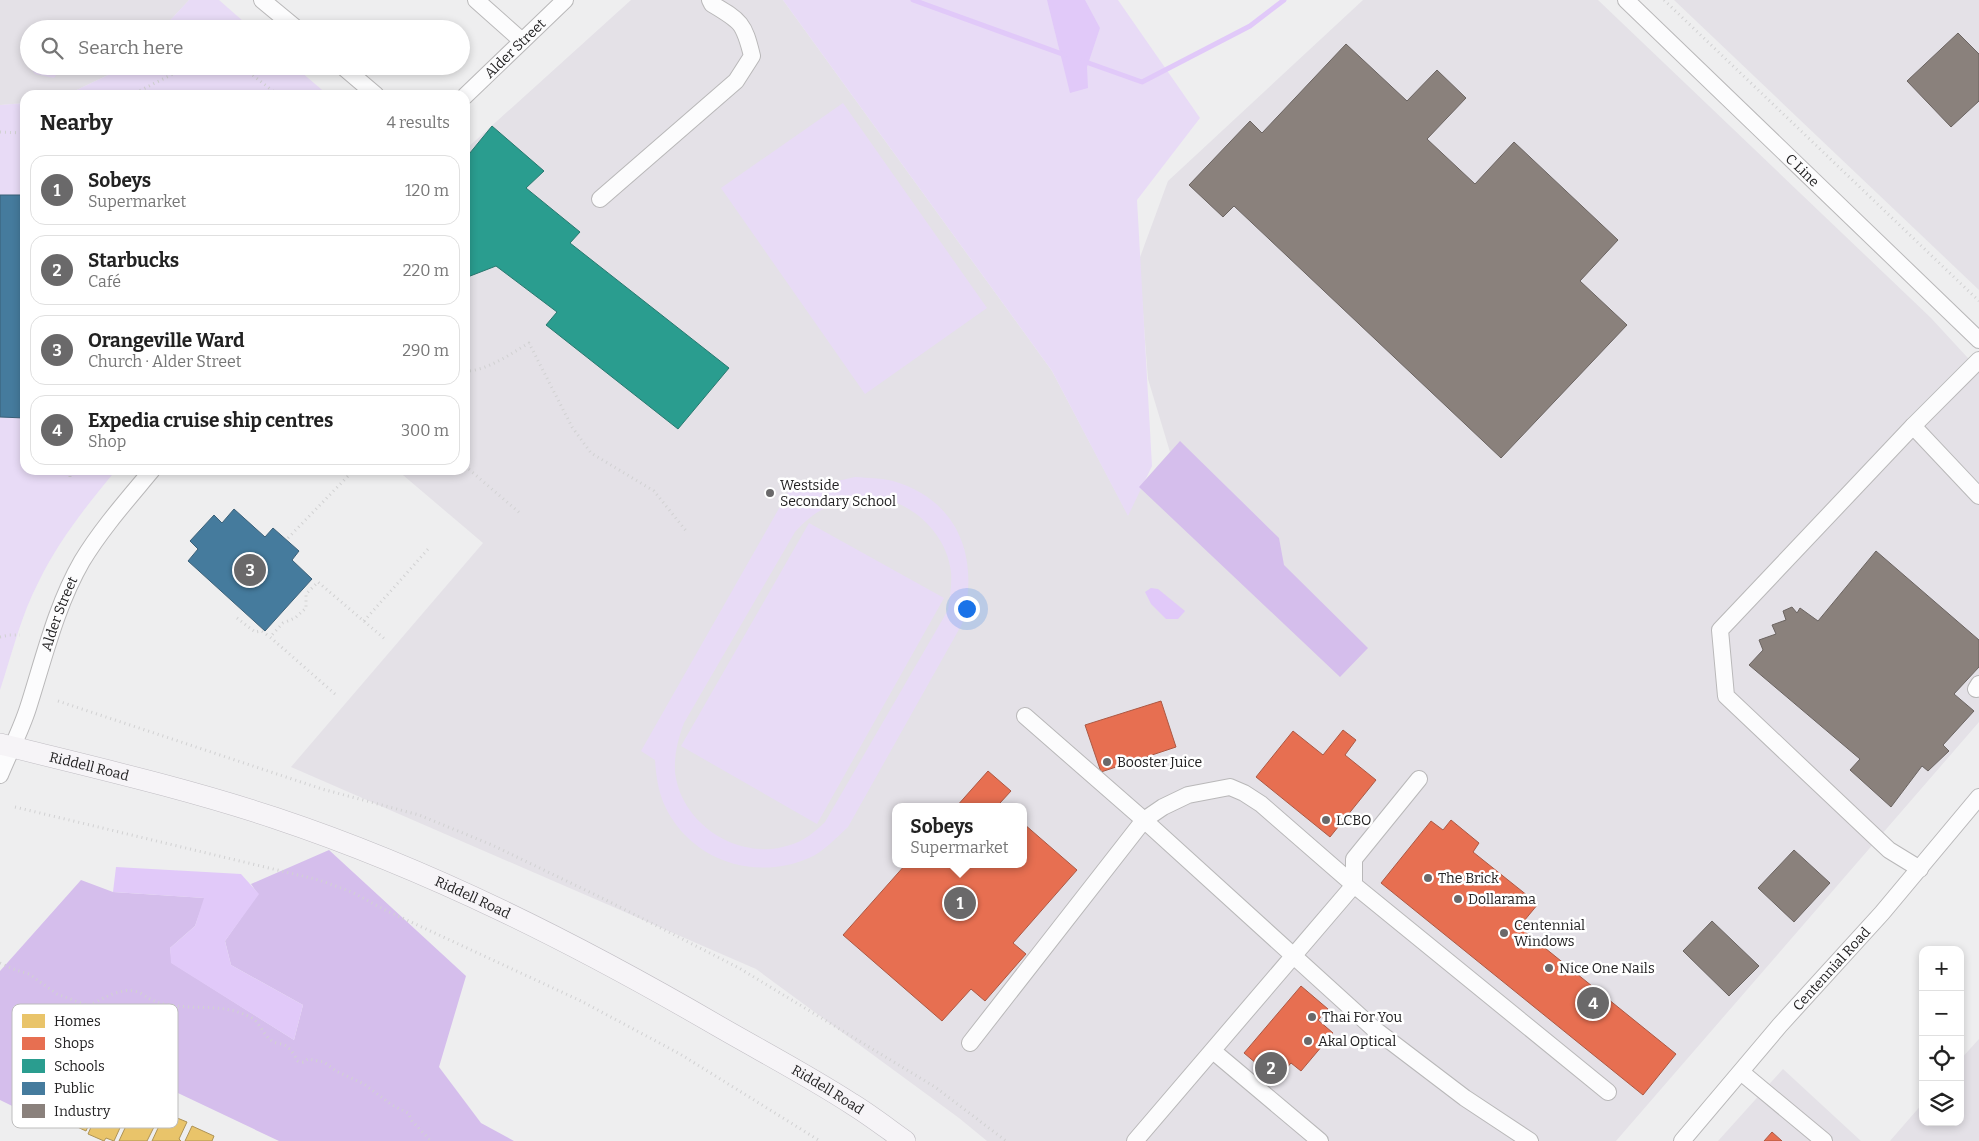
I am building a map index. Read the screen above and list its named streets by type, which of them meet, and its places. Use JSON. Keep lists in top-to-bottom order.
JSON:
{
  "streets": {
    "main road": ["Riddell Road"],
    "street": ["Alder Street", "C Line", "Centennial Road"]
  },
  "crossings": [
    ["Alder Street", "Riddell Road"]
  ],
  "places": [
    "Westside Secondary School",
    "Booster Juice",
    "LCBO",
    "The Brick",
    "Dollarama",
    "Centennial Windows",
    "Nice One Nails",
    "Thai For You",
    "Akal Optical"
  ],
  "legend": [
    "Homes",
    "Shops",
    "Schools",
    "Public",
    "Industry"
  ],
  "page": {
    "search": "Search here",
    "heading": ["Nearby", "4 results"],
    "list": [
      {
        "mark": "1",
        "name": "Sobeys",
        "note": "Supermarket",
        "value": "120 m"
      },
      {
        "mark": "2",
        "name": "Starbucks",
        "note": "Café",
        "value": "220 m"
      },
      {
        "mark": "3",
        "name": "Orangeville Ward",
        "note": "Church · Alder Street",
        "value": "290 m"
      },
      {
        "mark": "4",
        "name": "Expedia cruise ship centres",
        "note": "Shop",
        "value": "300 m"
      }
    ],
    "pins": [
      "3",
      "1",
      "4",
      "2"
    ],
    "popup": ["Sobeys", "Supermarket"],
    "map_buttons": ["+", "−"]
  }
}
